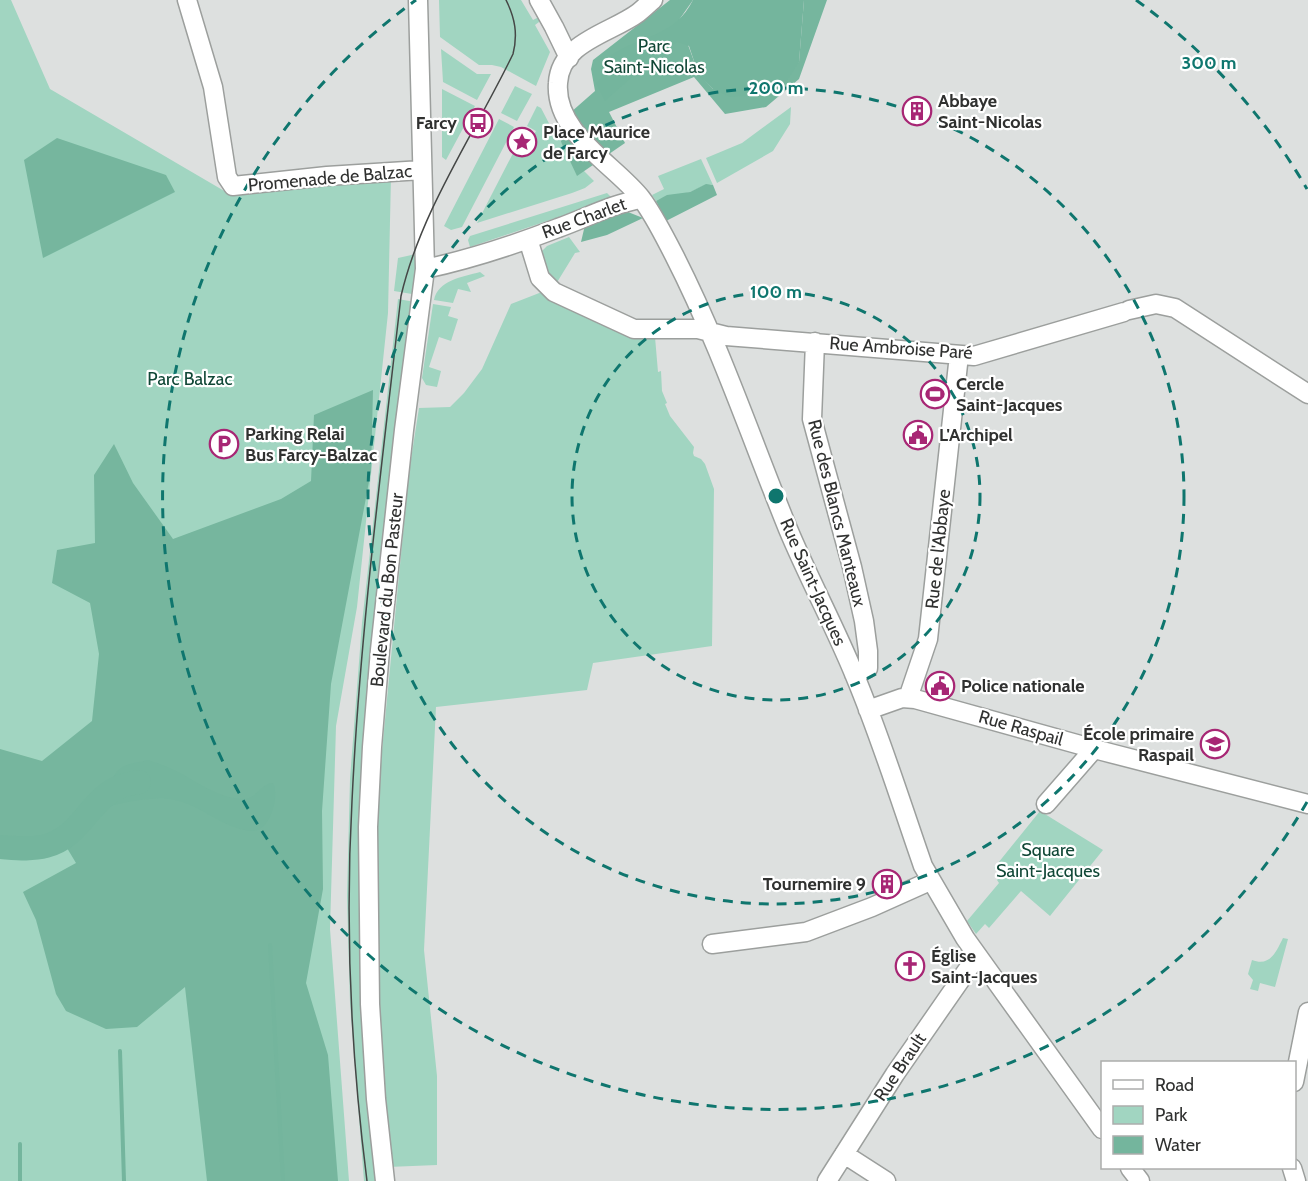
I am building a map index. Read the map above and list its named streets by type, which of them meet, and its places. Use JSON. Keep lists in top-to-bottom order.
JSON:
{
  "streets": {
    "street": [
      "Promenade de Balzac",
      "Rue Charlet",
      "Rue Ambroise Paré",
      "Rue des Blancs Manteaux",
      "Rue de l'Abbaye",
      "Rue Saint-Jacques",
      "Boulevard du Bon Pasteur",
      "Rue Raspail",
      "Rue Brault"
    ]
  },
  "crossings": [
    ["Promenade de Balzac", "Boulevard du Bon Pasteur"],
    ["Rue Charlet", "Rue Ambroise Paré"],
    ["Rue Charlet", "Rue Saint-Jacques"],
    ["Rue Charlet", "Boulevard du Bon Pasteur"],
    ["Rue Ambroise Paré", "Rue des Blancs Manteaux"],
    ["Rue Ambroise Paré", "Rue de l'Abbaye"],
    ["Rue Ambroise Paré", "Rue Saint-Jacques"],
    ["Rue des Blancs Manteaux", "Rue Saint-Jacques"],
    ["Rue de l'Abbaye", "Rue Raspail"],
    ["Rue Saint-Jacques", "Rue Brault"]
  ],
  "parks": ["Parc Saint-Nicolas", "Parc Balzac", "Square Saint-Jacques"],
  "places": {
    "building": ["Abbaye Saint-Nicolas", "Tournemire 9"],
    "bus stop": ["Farcy"],
    "place": ["Place Maurice de Farcy"],
    "sports": ["Cercle Saint-Jacques"],
    "public building": ["L'Archipel", "Police nationale"],
    "parking": ["Parking Relai Bus Farcy-Balzac"],
    "school or university": ["École primaire Raspail"],
    "church": ["Église Saint-Jacques"]
  },
  "legend": ["Road", "Park", "Water"],
  "rings": ["300 m", "200 m", "100 m"]
}
